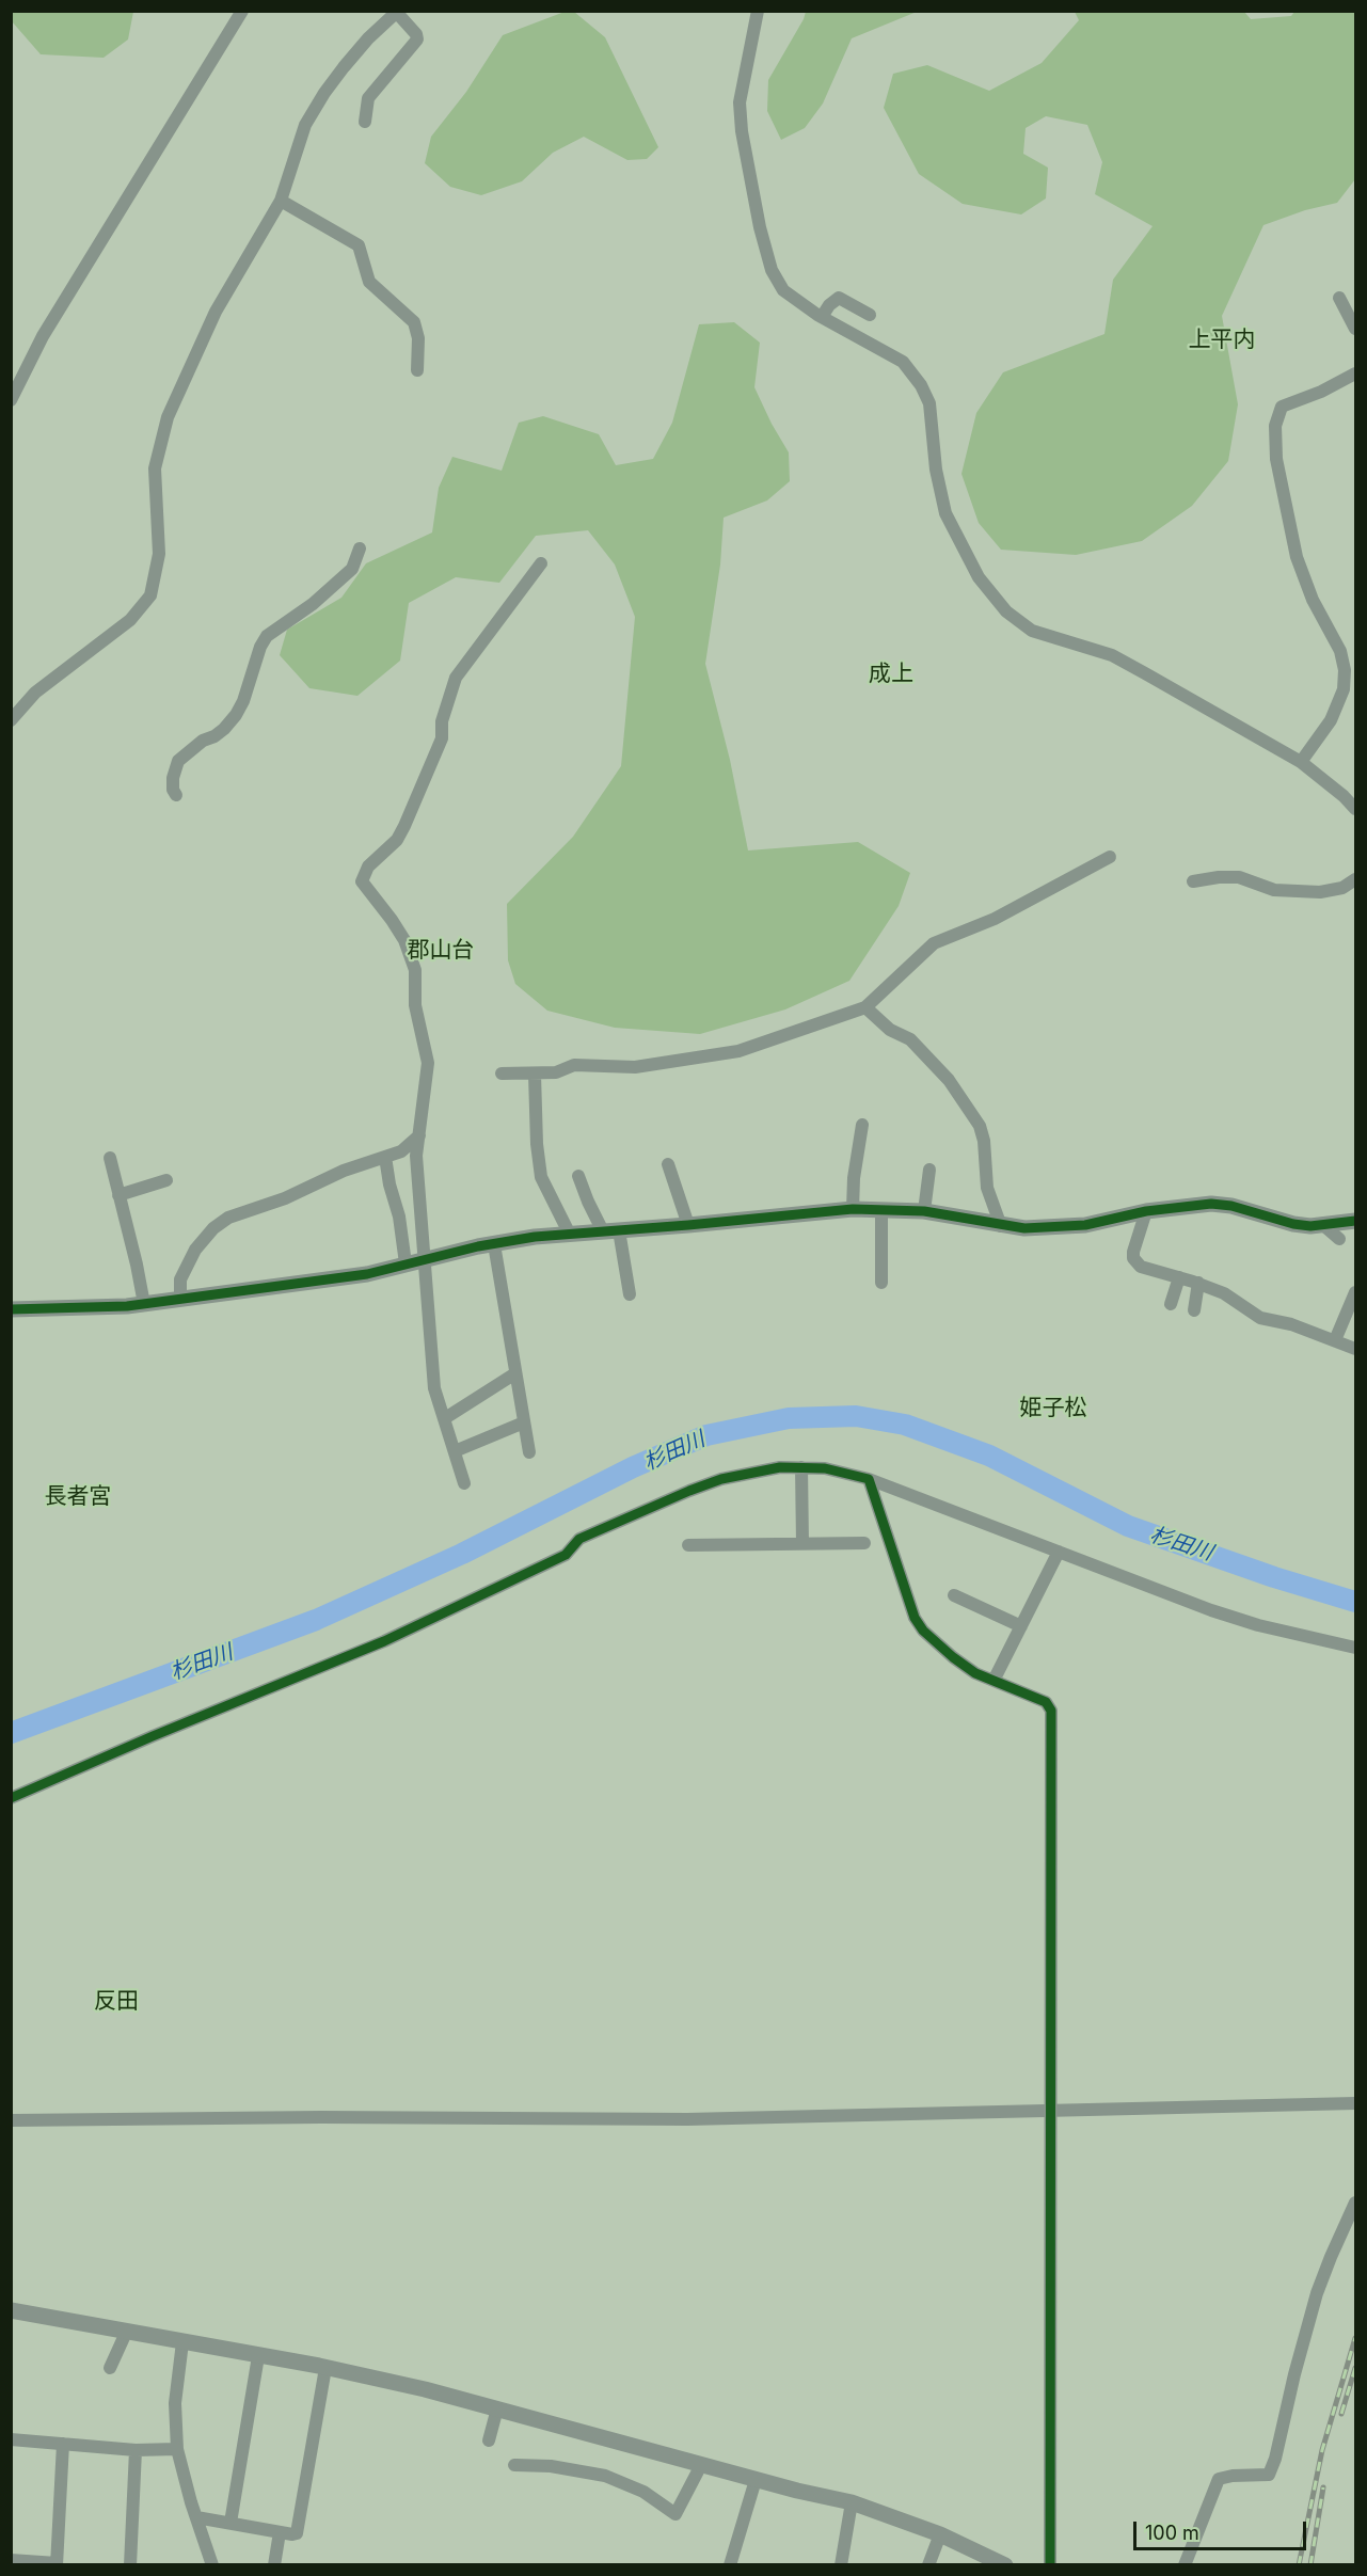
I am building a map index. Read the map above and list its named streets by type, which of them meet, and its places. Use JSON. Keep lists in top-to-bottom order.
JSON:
{
  "districts": [
    "上平内",
    "成上",
    "郡山台",
    "姫子松",
    "長者宮",
    "反田"
  ],
  "water": ["杉田川"],
  "scale_bar": "100 m"
}
